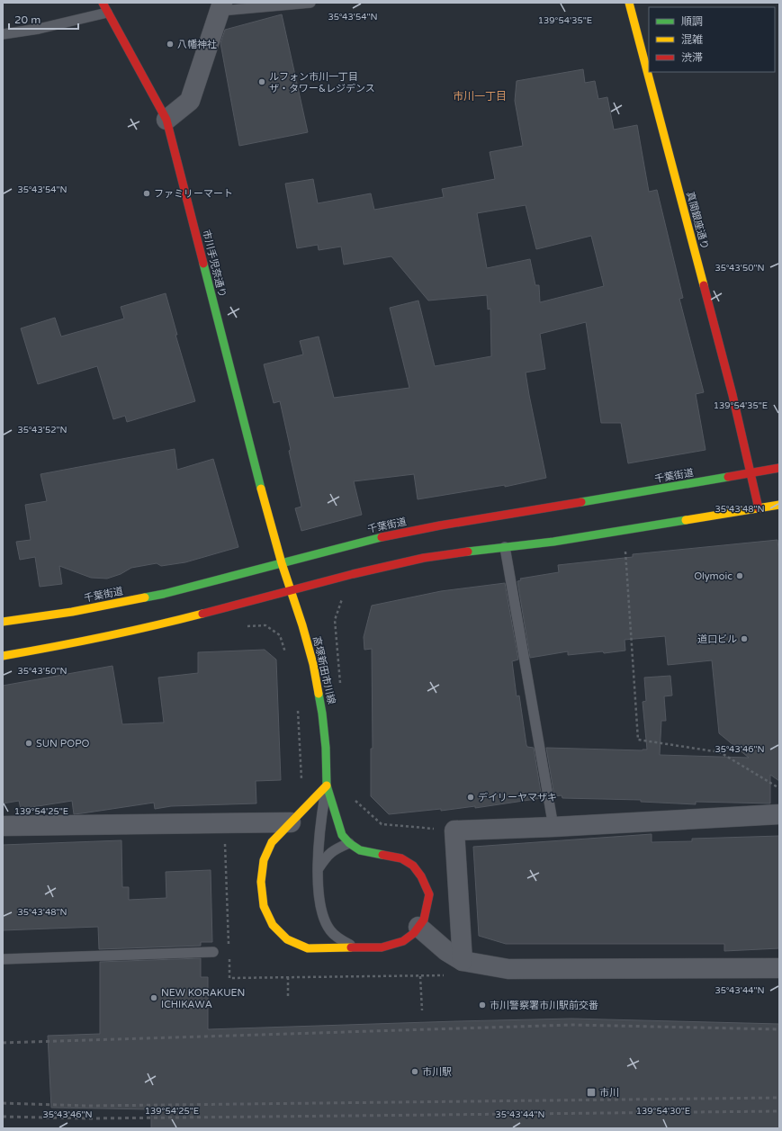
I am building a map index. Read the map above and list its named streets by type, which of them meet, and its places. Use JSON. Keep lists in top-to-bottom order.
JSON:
{
  "streets": {
    "main road": [
      "真間銀座通り",
      "市川手児奈通り",
      "千葉街道",
      "高塚新田市川線"
    ]
  },
  "crossings": [
    ["真間銀座通り", "千葉街道"],
    ["市川手児奈通り", "千葉街道"],
    ["市川手児奈通り", "高塚新田市川線"],
    ["千葉街道", "高塚新田市川線"]
  ],
  "districts": ["市川一丁目"],
  "places": {
    "other": [
      "八幡神社",
      "ルフォン市川一丁目 ザ・タワー&レジデンス",
      "ファミリーマート",
      "Olymoic",
      "道口ビル",
      "SUN POPO",
      "デイリーヤマザキ",
      "NEW KORAKUEN ICHIKAWA",
      "市川警察署市川駅前交番",
      "市川駅"
    ],
    "transit": ["市川"]
  },
  "legend": ["順調", "混雑", "渋滞"],
  "scale_bar": "20 m",
  "coordinates": [
    "35°43'54\"N",
    "139°54'35\"E",
    "35°43'50\"N",
    "35°43'52\"N",
    "35°43'48\"N",
    "35°43'46\"N",
    "139°54'25\"E",
    "35°43'44\"N",
    "139°54'30\"E"
  ]
}
